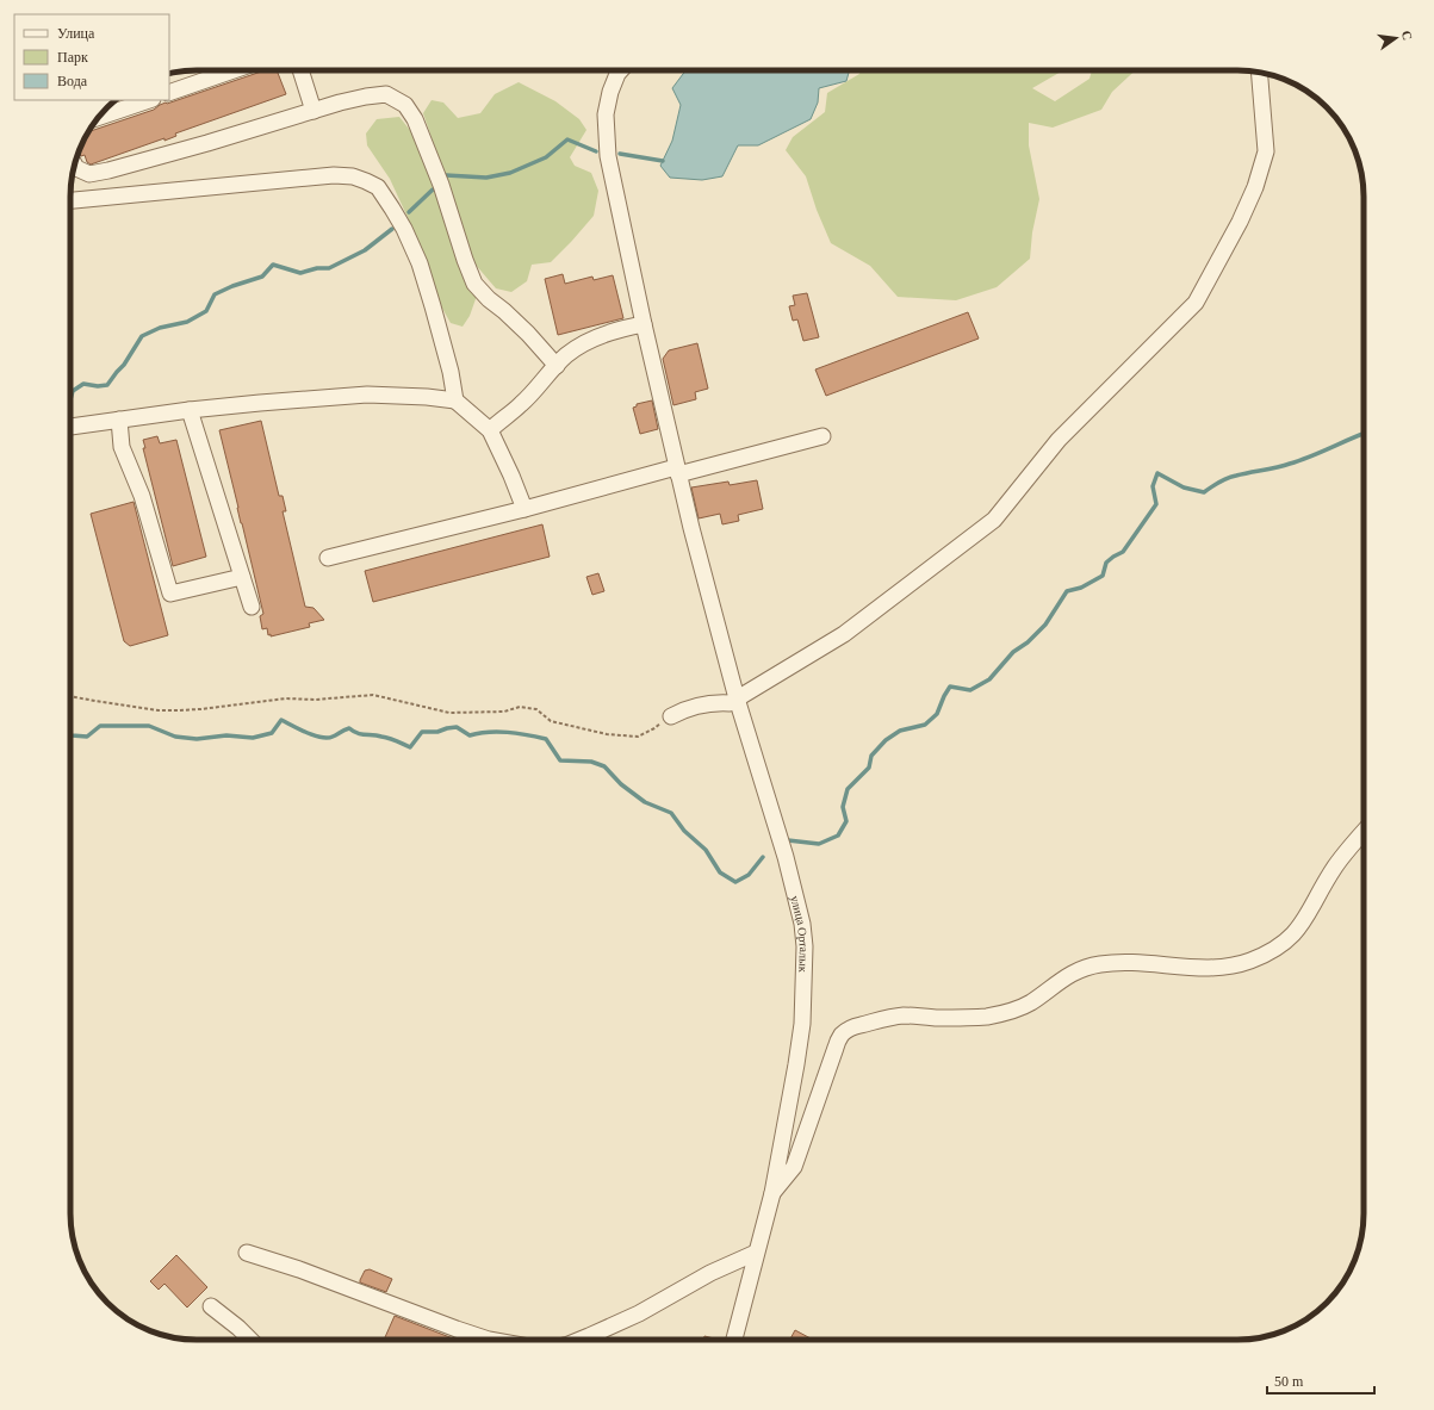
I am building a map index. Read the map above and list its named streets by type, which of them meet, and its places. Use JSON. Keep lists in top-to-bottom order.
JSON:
{
  "streets": {
    "street": ["улица Орталык"]
  },
  "legend": ["Улица", "Парк", "Вода"],
  "scale_bar": "50 m",
  "north": "right"
}
